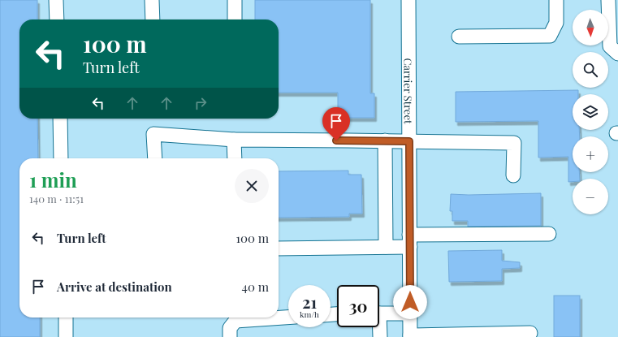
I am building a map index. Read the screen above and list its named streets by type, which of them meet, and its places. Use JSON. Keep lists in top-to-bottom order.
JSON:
{
  "streets": {
    "street": ["Carrier Street"]
  },
  "north": "bottom",
  "page": {
    "map_buttons": ["+", "−"],
    "turn": ["100 m", "Turn left"],
    "heading": ["1 min", "140 m · 11:51"],
    "list": [
      {
        "name": "Turn left",
        "value": "100 m"
      },
      {
        "name": "Arrive at destination",
        "value": "40 m"
      }
    ],
    "speed": "21 km/h",
    "limit": "30"
  }
}
